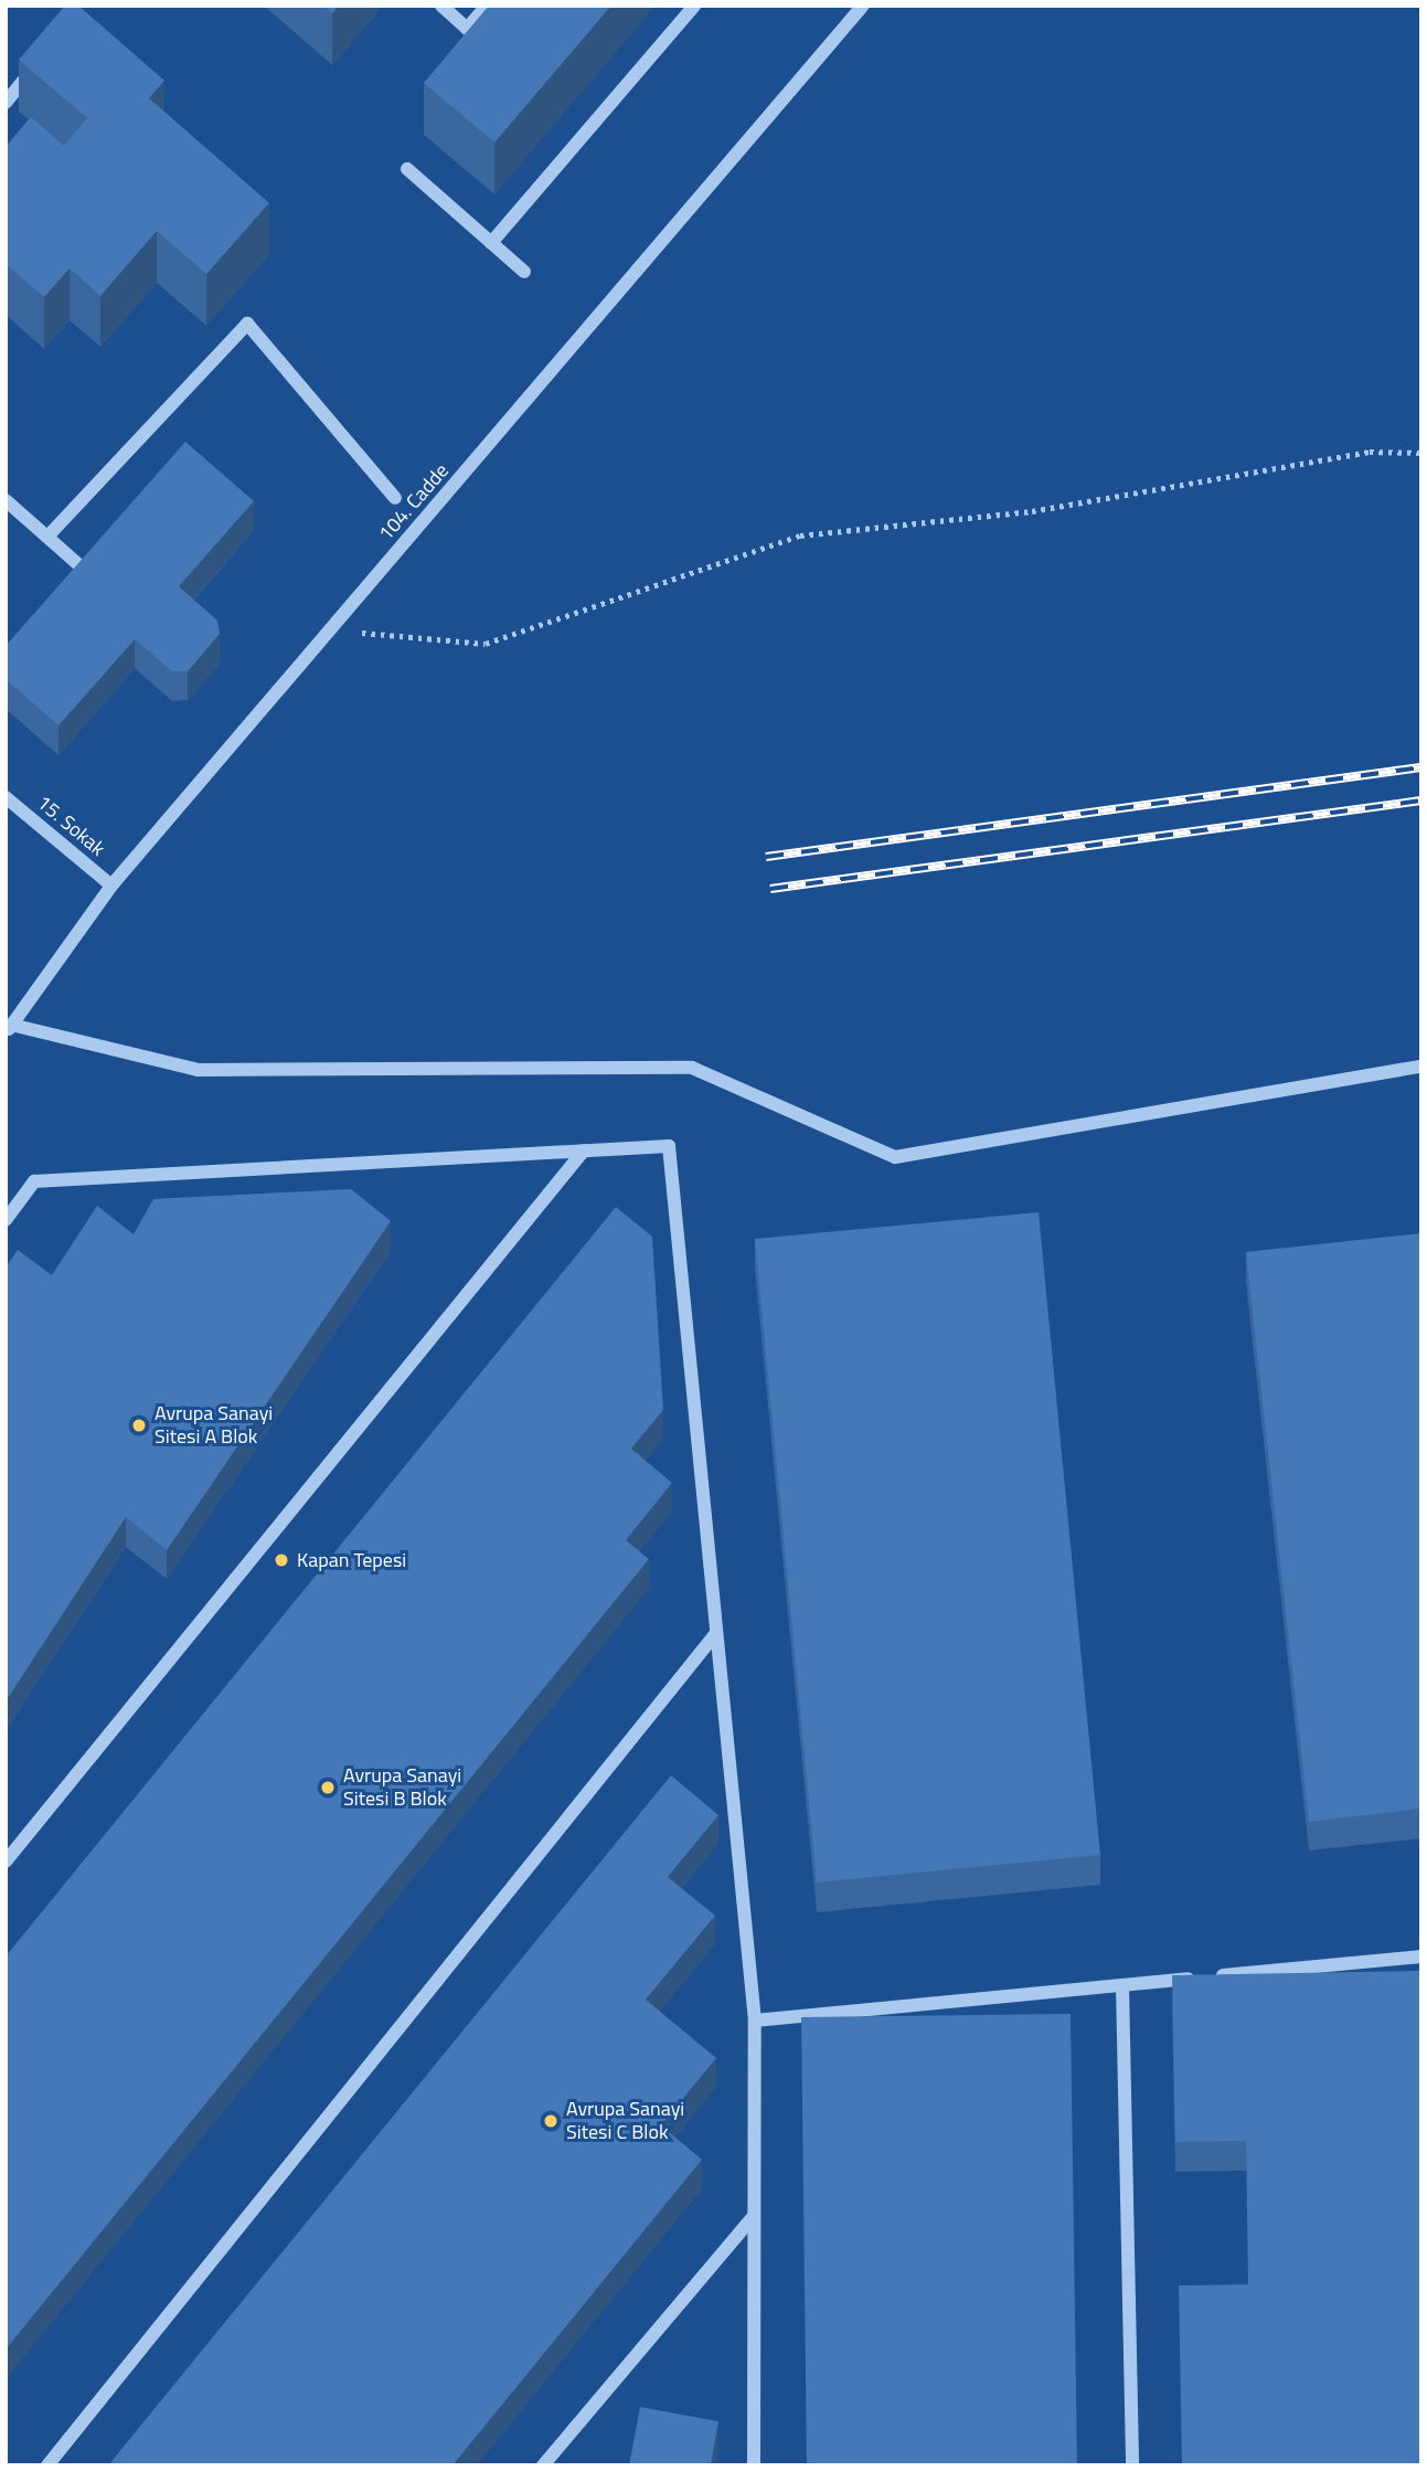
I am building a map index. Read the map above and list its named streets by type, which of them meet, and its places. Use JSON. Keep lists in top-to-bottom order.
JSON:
{
  "streets": {
    "street": ["104. Cadde", "15. Sokak"]
  },
  "crossings": [
    ["104. Cadde", "15. Sokak"]
  ],
  "places": [
    "Avrupa Sanayi Sitesi A Blok",
    "Kapan Tepesi",
    "Avrupa Sanayi Sitesi B Blok",
    "Avrupa Sanayi Sitesi C Blok"
  ]
}
